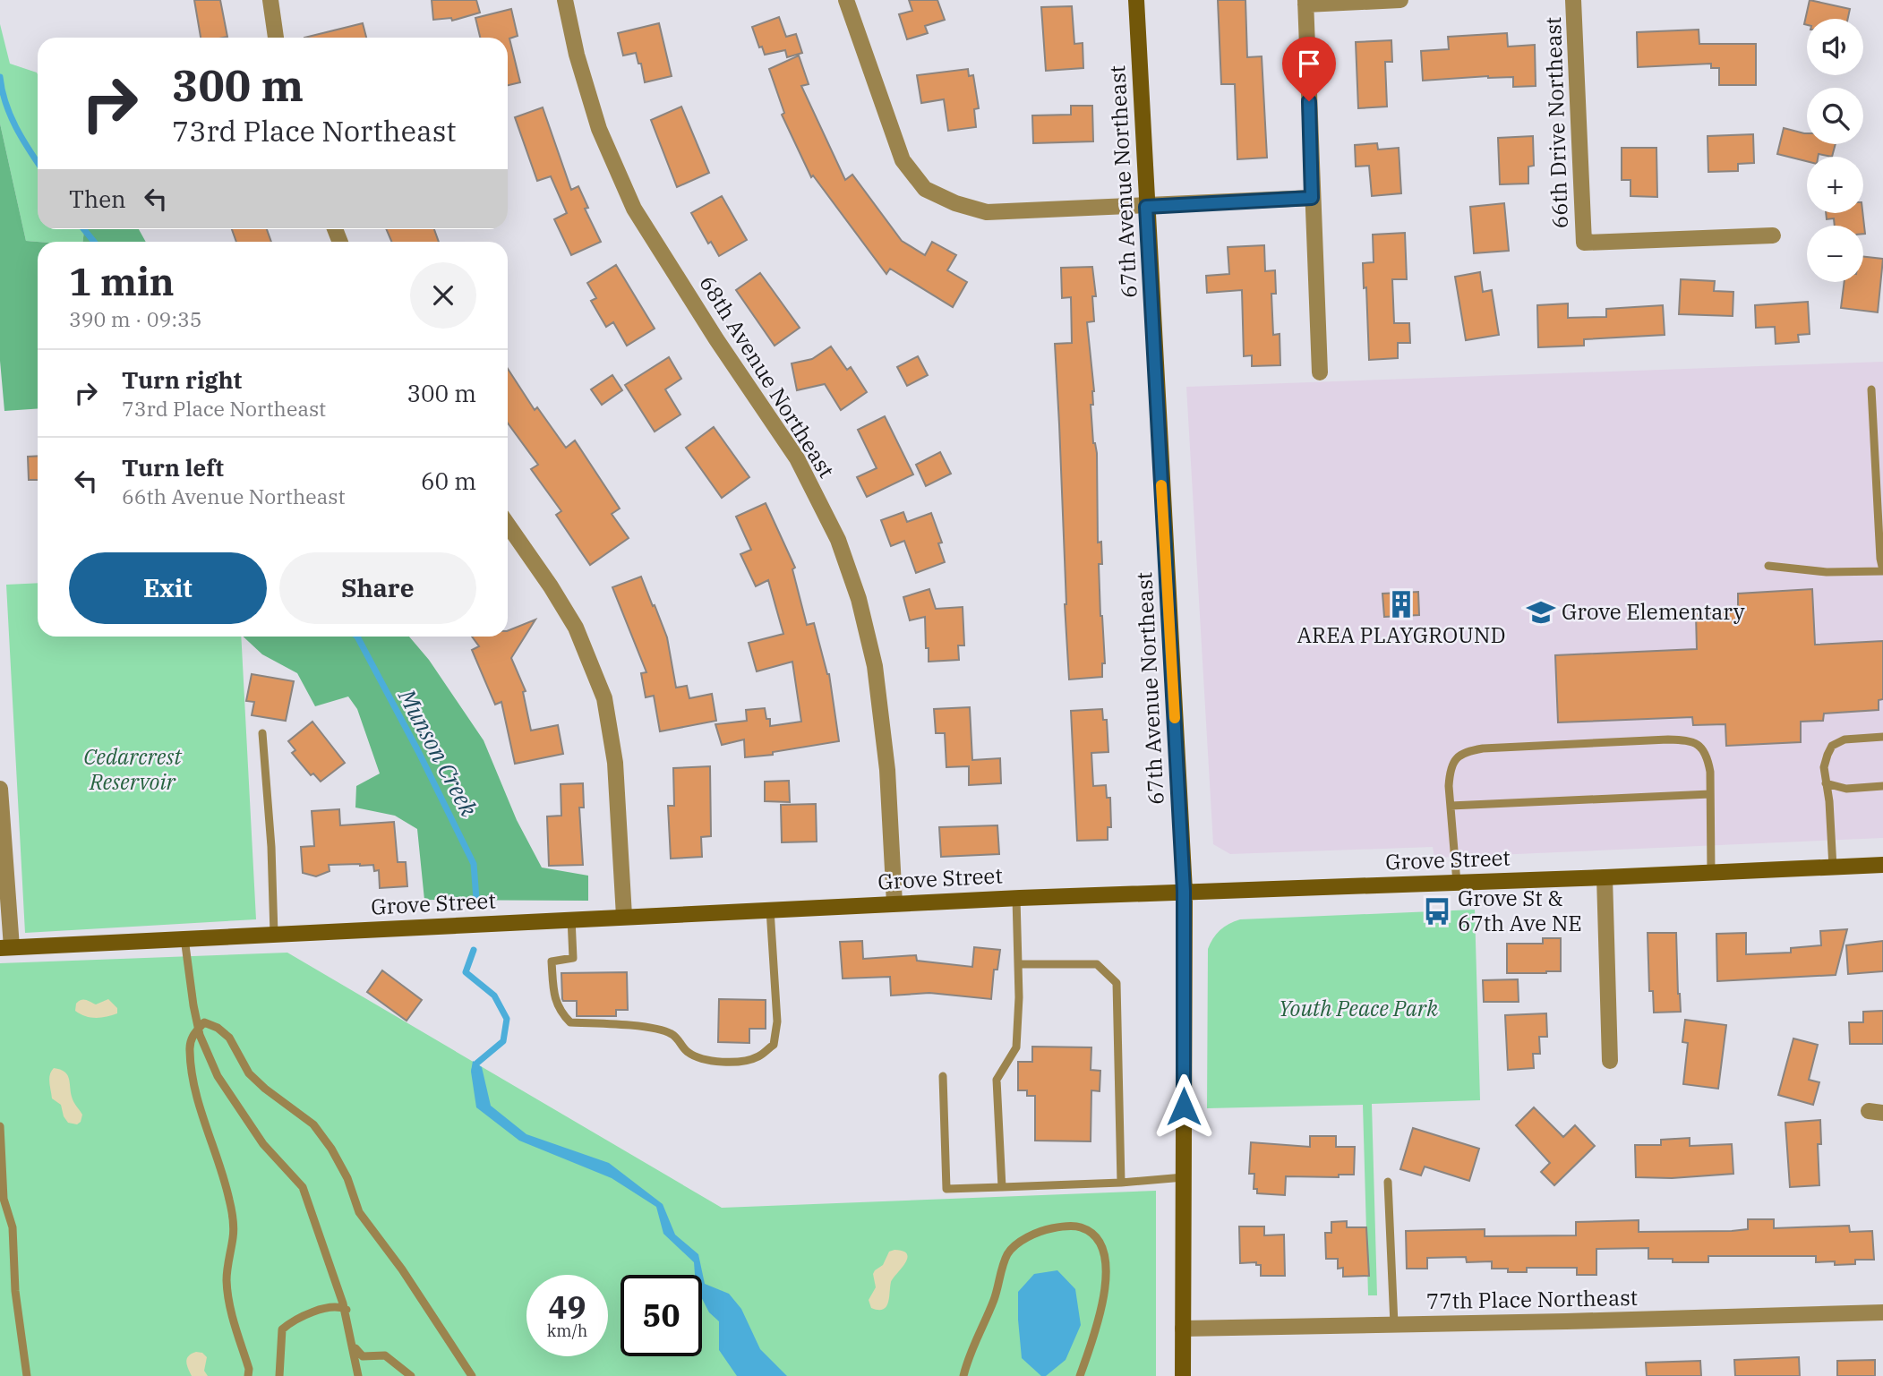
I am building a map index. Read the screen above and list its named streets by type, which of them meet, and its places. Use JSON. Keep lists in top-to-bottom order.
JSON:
{
  "streets": {
    "street": [
      "66th Drive Northeast",
      "67th Avenue Northeast",
      "68th Avenue Northeast",
      "Grove Street",
      "77th Place Northeast"
    ]
  },
  "crossings": [
    ["67th Avenue Northeast", "Grove Street"],
    ["67th Avenue Northeast", "77th Place Northeast"],
    ["68th Avenue Northeast", "Grove Street"]
  ],
  "water": ["Munson Creek"],
  "parks": ["Cedarcrest Reservoir", "Youth Peace Park"],
  "places": {
    "building": ["AREA PLAYGROUND"],
    "school or university": ["Grove Elementary"],
    "bus stop": ["Grove St & 67th Ave NE"]
  },
  "page": {
    "map_buttons": ["+", "−"],
    "turn": ["300 m", "73rd Place Northeast"],
    "then": "Then",
    "heading": ["1 min", "390 m · 09:35"],
    "list": [
      {
        "name": "Turn right",
        "note": "73rd Place Northeast",
        "value": "300 m"
      },
      {
        "name": "Turn left",
        "note": "66th Avenue Northeast",
        "value": "60 m"
      }
    ],
    "buttons": ["Exit", "Share"],
    "speed": "49 km/h",
    "limit": "50"
  }
}
